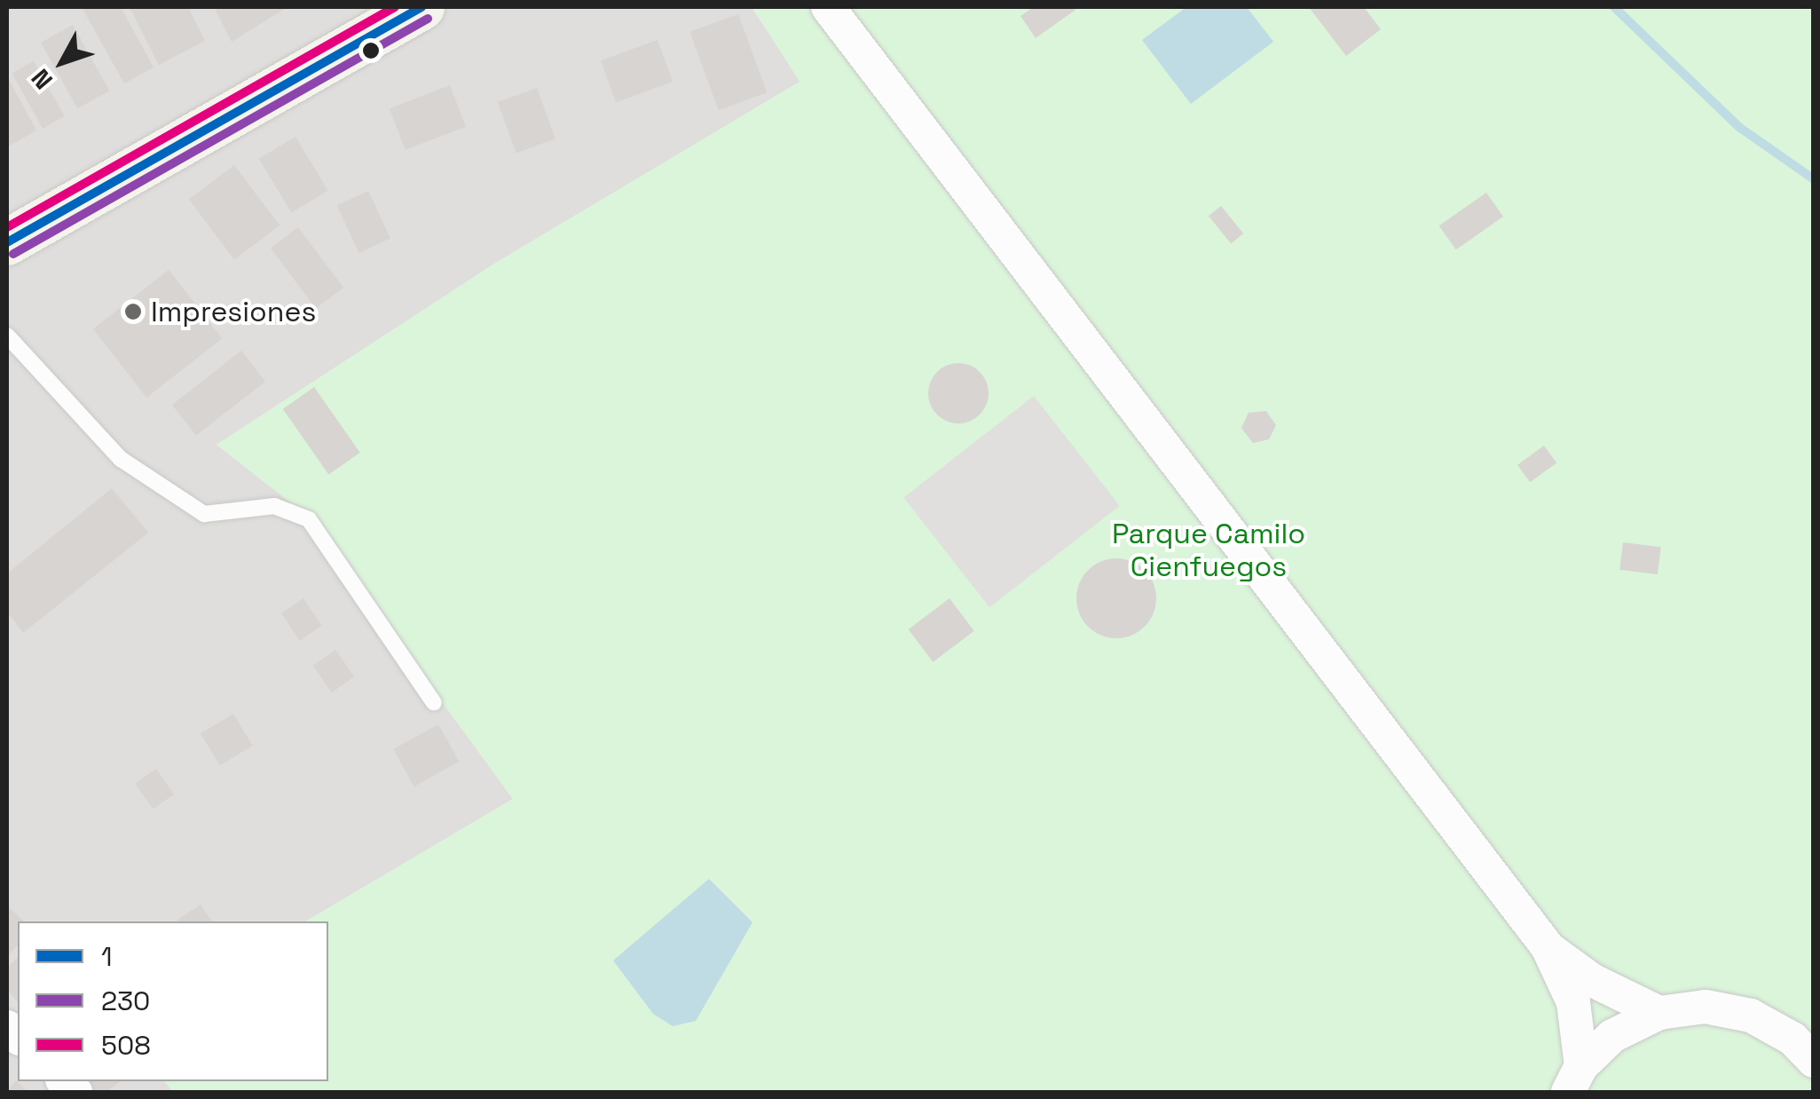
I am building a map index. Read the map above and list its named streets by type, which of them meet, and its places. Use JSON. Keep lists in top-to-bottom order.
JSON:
{
  "parks": ["Parque Camilo Cienfuegos"],
  "places": ["Impresiones"],
  "lines": ["transit line 1", "transit line 508", "transit line 230"],
  "legend": ["1", "230", "508"],
  "north": "bottom left"
}
